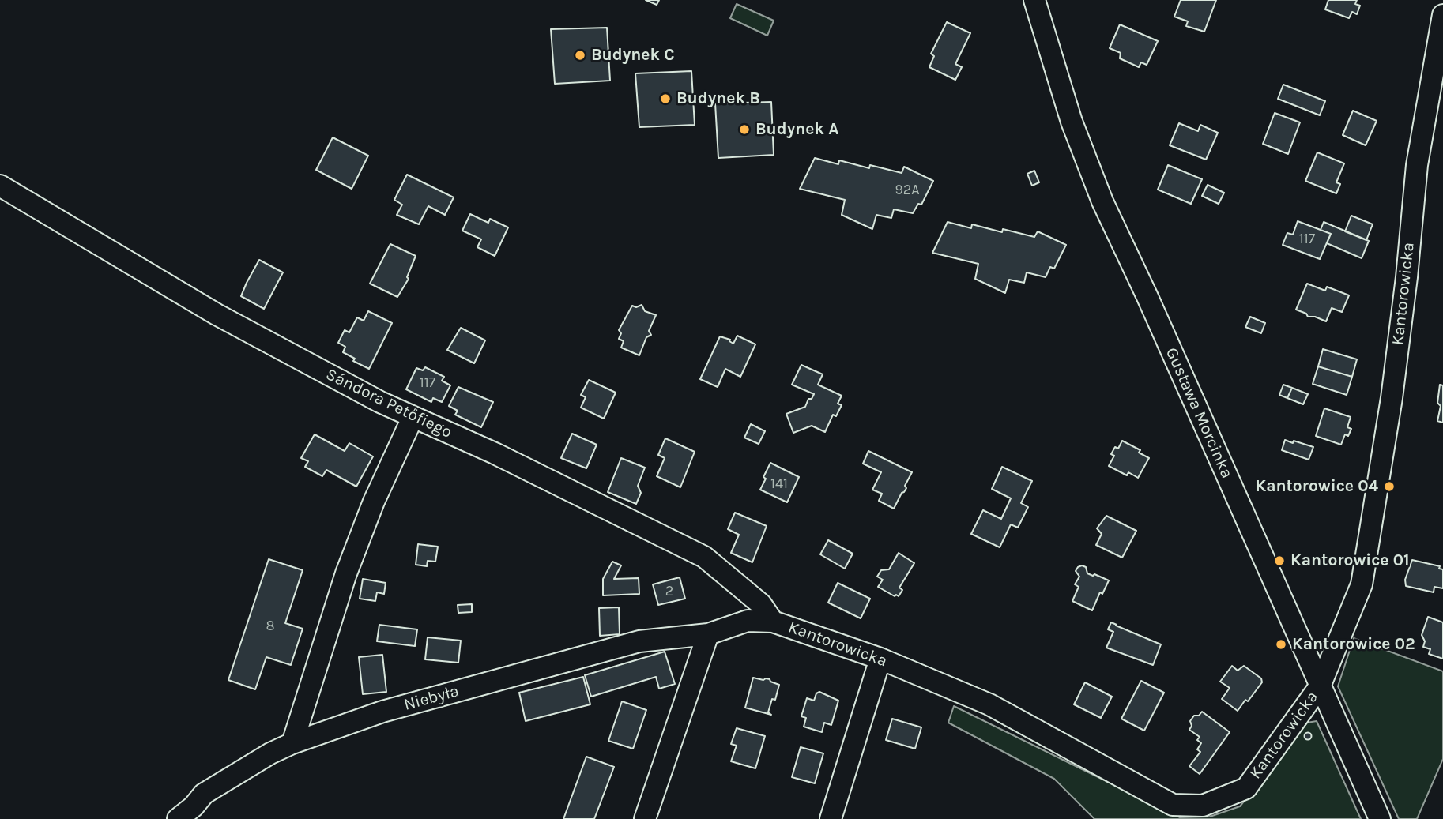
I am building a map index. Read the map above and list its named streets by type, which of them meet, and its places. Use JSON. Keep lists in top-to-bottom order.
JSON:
{
  "streets": {
    "street": [
      "Kantorowicka",
      "Sándora Petőfiego",
      "Gustawa Morcinka",
      "Niebyła"
    ]
  },
  "crossings": [
    ["Kantorowicka", "Sándora Petőfiego"],
    ["Kantorowicka", "Gustawa Morcinka"],
    ["Kantorowicka", "Niebyła"]
  ],
  "places": [
    "Budynek C",
    "Budynek B",
    "Budynek A",
    "Kantorowice 04",
    "Kantorowice 01",
    "Kantorowice 02"
  ],
  "house_numbers": [
    "92A",
    "117",
    "117",
    "141",
    "2",
    "8"
  ]
}
